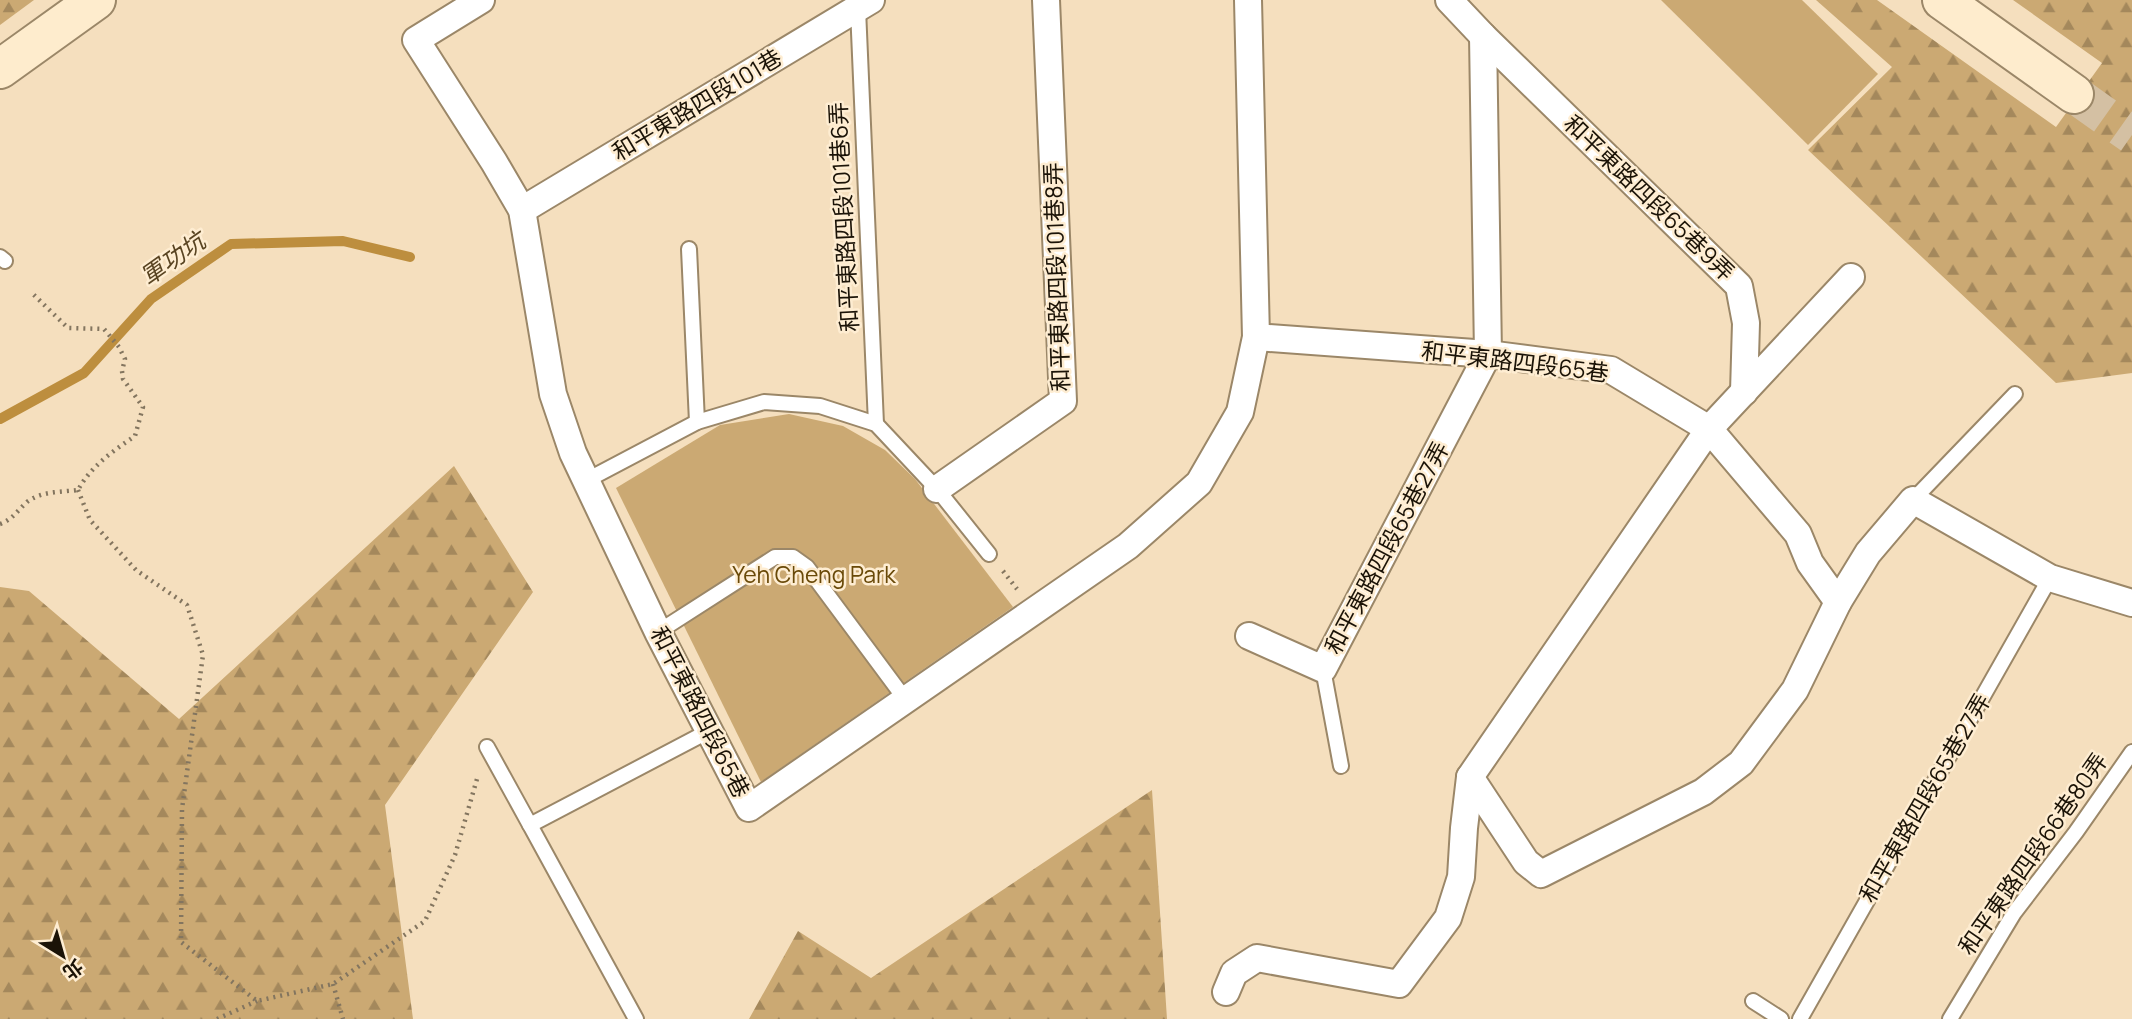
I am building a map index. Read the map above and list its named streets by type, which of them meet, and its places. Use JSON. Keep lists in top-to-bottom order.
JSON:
{
  "streets": {
    "street": [
      "和平東路四段101巷",
      "和平東路四段65巷9弄",
      "和平東路四段101巷8弄",
      "和平東路四段65巷",
      "和平東路四段65巷27弄"
    ],
    "lane": ["和平東路四段101巷6弄", "和平東路四段66巷80弄"]
  },
  "crossings": [
    ["和平東路四段101巷", "和平東路四段101巷6弄"],
    ["和平東路四段101巷", "和平東路四段65巷"],
    ["和平東路四段65巷", "和平東路四段65巷27弄"]
  ],
  "water": ["軍功坑"],
  "parks": ["Yeh Cheng Park"],
  "north": "bottom right"
}
